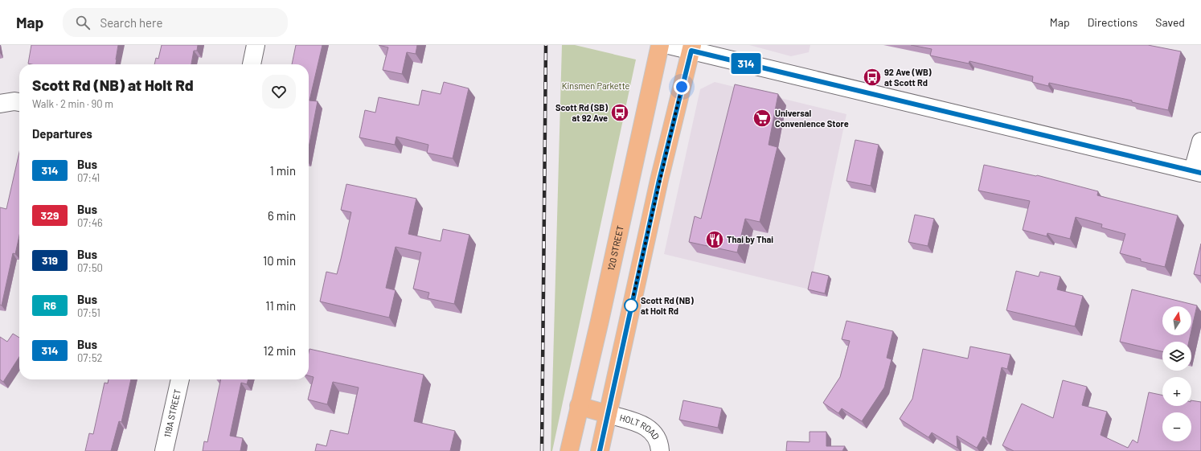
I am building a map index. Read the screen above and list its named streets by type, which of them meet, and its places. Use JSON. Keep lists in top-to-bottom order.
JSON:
{
  "streets": {
    "main road": ["120 STREET"],
    "street": ["119A STREET", "HOLT ROAD"]
  },
  "parks": ["Kinsmen Parkette"],
  "places": {
    "bus stop": ["92 Ave (WB) at Scott Rd", "Scott Rd (SB) at 92 Ave"],
    "supermarket": ["Universal Convenience Store"],
    "restaurant": ["Thai by Thai"],
    "other": ["Scott Rd (NB) at Holt Rd"]
  },
  "lines": ["bus line 314"],
  "north": "top",
  "page": {
    "header": "Map",
    "search": "Search here",
    "nav": ["Map", "Directions", "Saved"],
    "on_map": "314",
    "heading": [
      ["Scott Rd (NB) at Holt Rd", "Walk · 2 min · 90 m"],
      "Departures"
    ],
    "list": [
      {
        "mark": "314",
        "name": "Bus",
        "note": "07:41",
        "value": "1 min"
      },
      {
        "mark": "329",
        "name": "Bus",
        "note": "07:46",
        "value": "6 min"
      },
      {
        "mark": "319",
        "name": "Bus",
        "note": "07:50",
        "value": "10 min"
      },
      {
        "mark": "R6",
        "name": "Bus",
        "note": "07:51",
        "value": "11 min"
      },
      {
        "mark": "314",
        "name": "Bus",
        "note": "07:52",
        "value": "12 min"
      }
    ],
    "map_buttons": ["+", "−"]
  }
}
